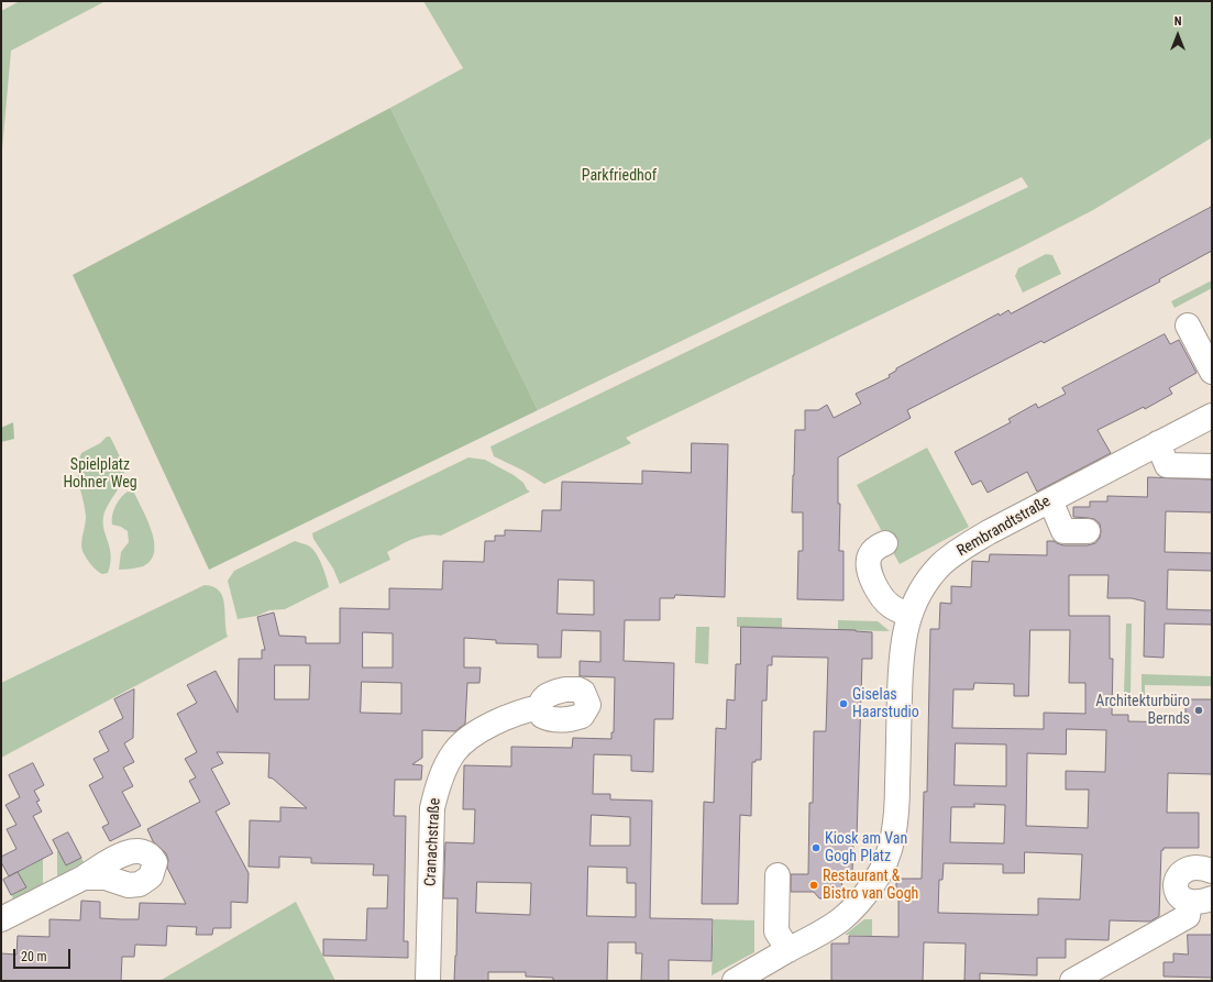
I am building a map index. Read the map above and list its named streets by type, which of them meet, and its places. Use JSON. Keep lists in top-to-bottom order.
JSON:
{
  "streets": {
    "street": ["Rembrandtstraße", "Cranachstraße"]
  },
  "parks": ["Parkfriedhof", "Spielplatz Hohner Weg"],
  "places": [
    "Giselas Haarstudio",
    "Architekturbüro Bernds",
    "Kiosk am Van Gogh Platz",
    "Restaurant & Bistro van Gogh"
  ],
  "scale_bar": "20 m",
  "north": "top"
}
